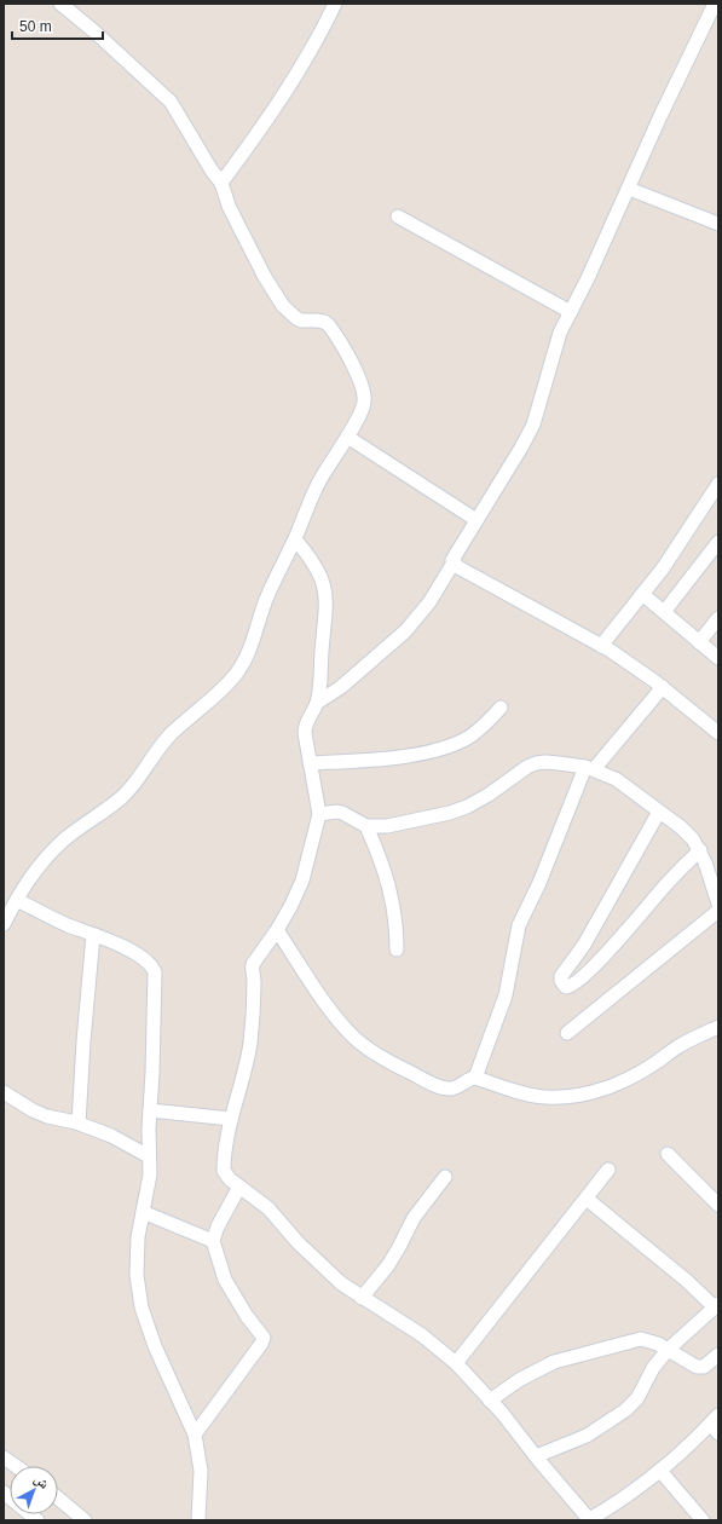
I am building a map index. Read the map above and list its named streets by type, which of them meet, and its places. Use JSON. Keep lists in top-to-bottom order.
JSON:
{
  "scale_bar": "50 m",
  "north": "top right"
}
